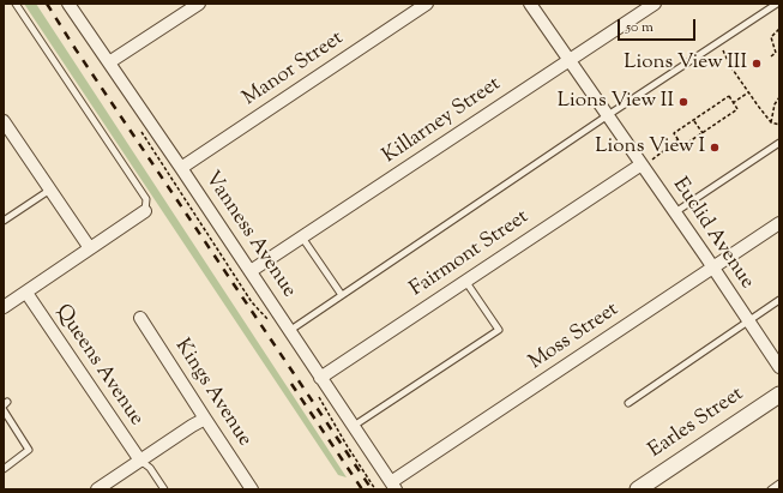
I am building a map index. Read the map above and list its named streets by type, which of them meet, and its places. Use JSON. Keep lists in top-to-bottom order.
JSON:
{
  "streets": {
    "street": [
      "Manor Street",
      "Killarney Street",
      "Euclid Avenue",
      "Vanness Avenue",
      "Fairmont Street",
      "Moss Street",
      "Queens Avenue",
      "Kings Avenue",
      "Earles Street"
    ]
  },
  "crossings": [
    ["Manor Street", "Vanness Avenue"],
    ["Killarney Street", "Euclid Avenue"],
    ["Killarney Street", "Vanness Avenue"],
    ["Euclid Avenue", "Fairmont Street"],
    ["Euclid Avenue", "Moss Street"],
    ["Vanness Avenue", "Fairmont Street"],
    ["Vanness Avenue", "Moss Street"]
  ],
  "places": ["Lions View III", "Lions View II", "Lions View I"],
  "scale_bar": "50 m"
}
